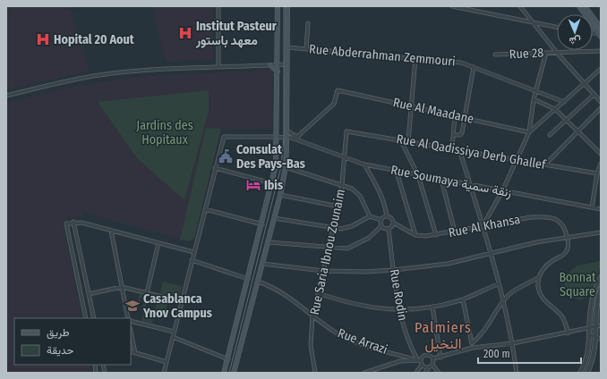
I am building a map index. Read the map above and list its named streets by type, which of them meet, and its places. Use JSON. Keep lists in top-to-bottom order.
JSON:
{
  "streets": {
    "street": [
      "Rue 28",
      "Rue Abderrahman Zemmouri",
      "Rue Al Maadane",
      "Rue Al Qadissiya Derb Ghallef",
      "Rue Soumaya زنقة سمية",
      "Rue Al Khansa",
      "Rue Saria Ibnou Zounaim",
      "Rue Rodin",
      "Rue Arrazi"
    ]
  },
  "crossings": [
    ["Rue Al Maadane", "Rue Soumaya زنقة سمية"],
    ["Rue Al Qadissiya Derb Ghallef", "Rue Saria Ibnou Zounaim"],
    ["Rue Soumaya زنقة سمية", "Rue Saria Ibnou Zounaim"],
    ["Rue Al Khansa", "Rue Rodin"],
    ["Rue Saria Ibnou Zounaim", "Rue Arrazi"],
    ["Rue Rodin", "Rue Arrazi"]
  ],
  "districts": ["Palmiers النخيل"],
  "parks": ["Jardins des Hopitaux", "Bonnat Square"],
  "places": {
    "hospital": ["Institut Pasteur معهد باستور", "Hopital 20 Aout"],
    "public building": ["Consulat Des Pays-Bas"],
    "hotel": ["Ibis"],
    "school or university": ["Casablanca Ynov Campus"]
  },
  "legend": ["طريق", "حديقة"],
  "scale_bar": "200 m",
  "north": "bottom"
}
